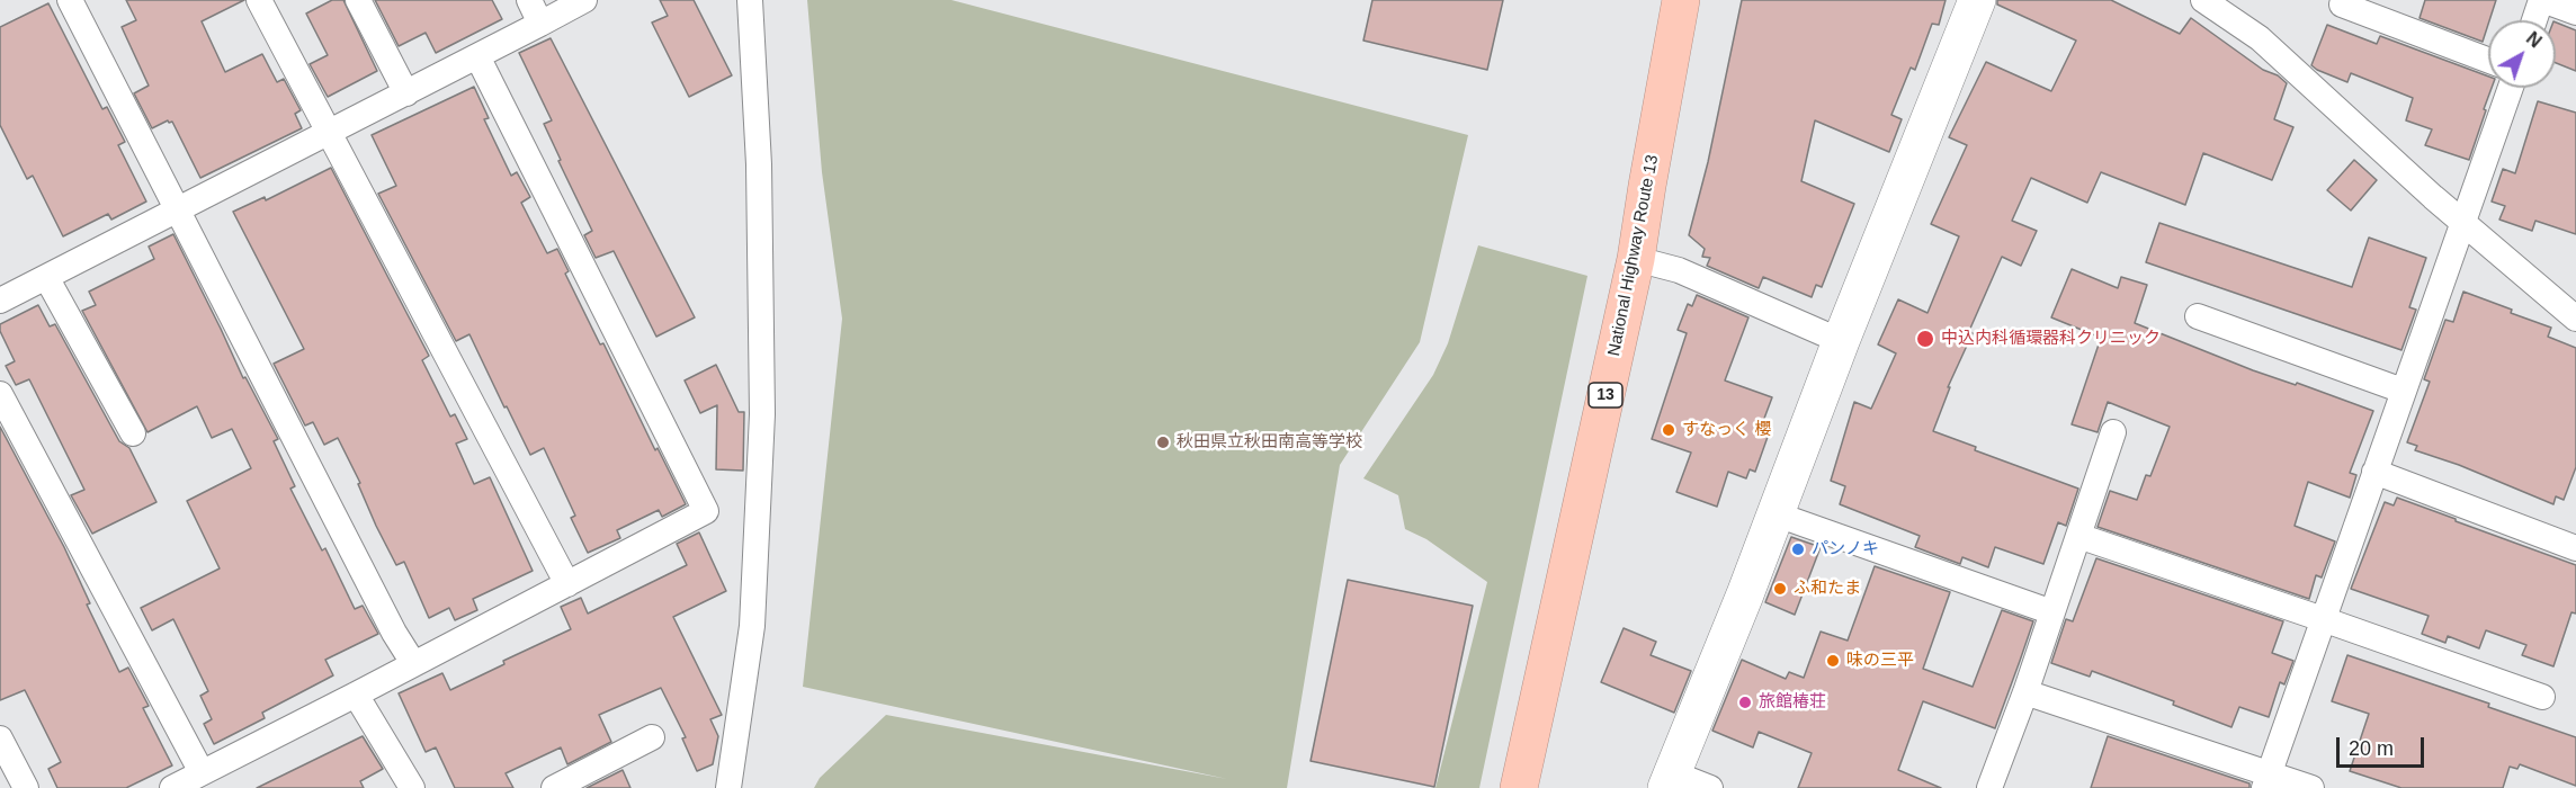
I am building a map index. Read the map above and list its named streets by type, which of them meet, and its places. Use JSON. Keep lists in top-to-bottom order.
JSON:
{
  "streets": {
    "highway": ["National Highway Route 13", "13"]
  },
  "places": [
    "中込内科循環器科クリニック",
    "すなっく 櫻",
    "秋田県立秋田南高等学校",
    "パンノキ",
    "ふ和たま",
    "味の三平",
    "旅館椿荘"
  ],
  "scale_bar": "20 m",
  "north": "top right"
}
